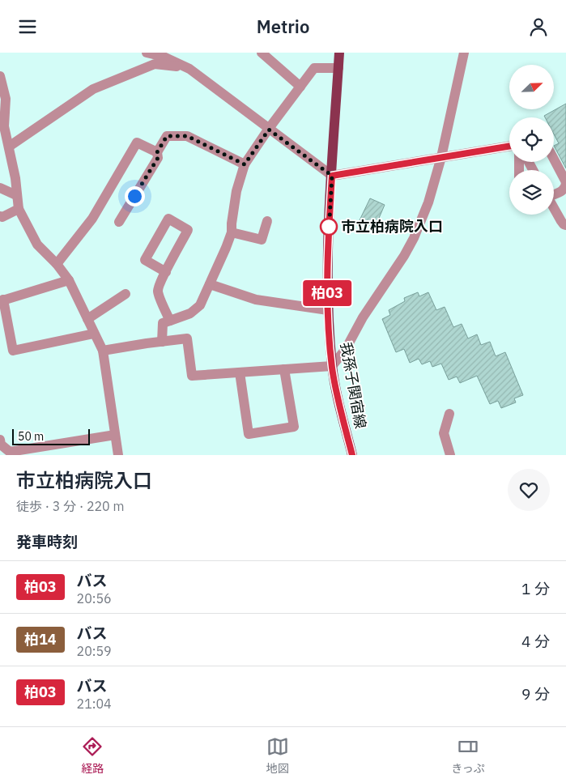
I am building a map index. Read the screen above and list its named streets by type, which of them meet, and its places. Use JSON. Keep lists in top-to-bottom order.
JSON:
{
  "streets": {
    "main road": ["我孫子関宿線"]
  },
  "places": ["市立柏病院入口"],
  "lines": ["bus line 柏03"],
  "scale_bar": "50 m",
  "north": "top right",
  "page": {
    "header": "Metrio",
    "on_map": "柏03",
    "scale": "50 m",
    "heading": [
      ["市立柏病院入口", "徒歩 · 3 分 · 220 m"],
      "発車時刻"
    ],
    "list": [
      {
        "mark": "柏03",
        "name": "バス",
        "note": "20:56",
        "value": "1 分"
      },
      {
        "mark": "柏14",
        "name": "バス",
        "note": "20:59",
        "value": "4 分"
      },
      {
        "mark": "柏03",
        "name": "バス",
        "note": "21:04",
        "value": "9 分"
      }
    ],
    "tabs": ["経路", "地図", "きっぷ"]
  }
}
